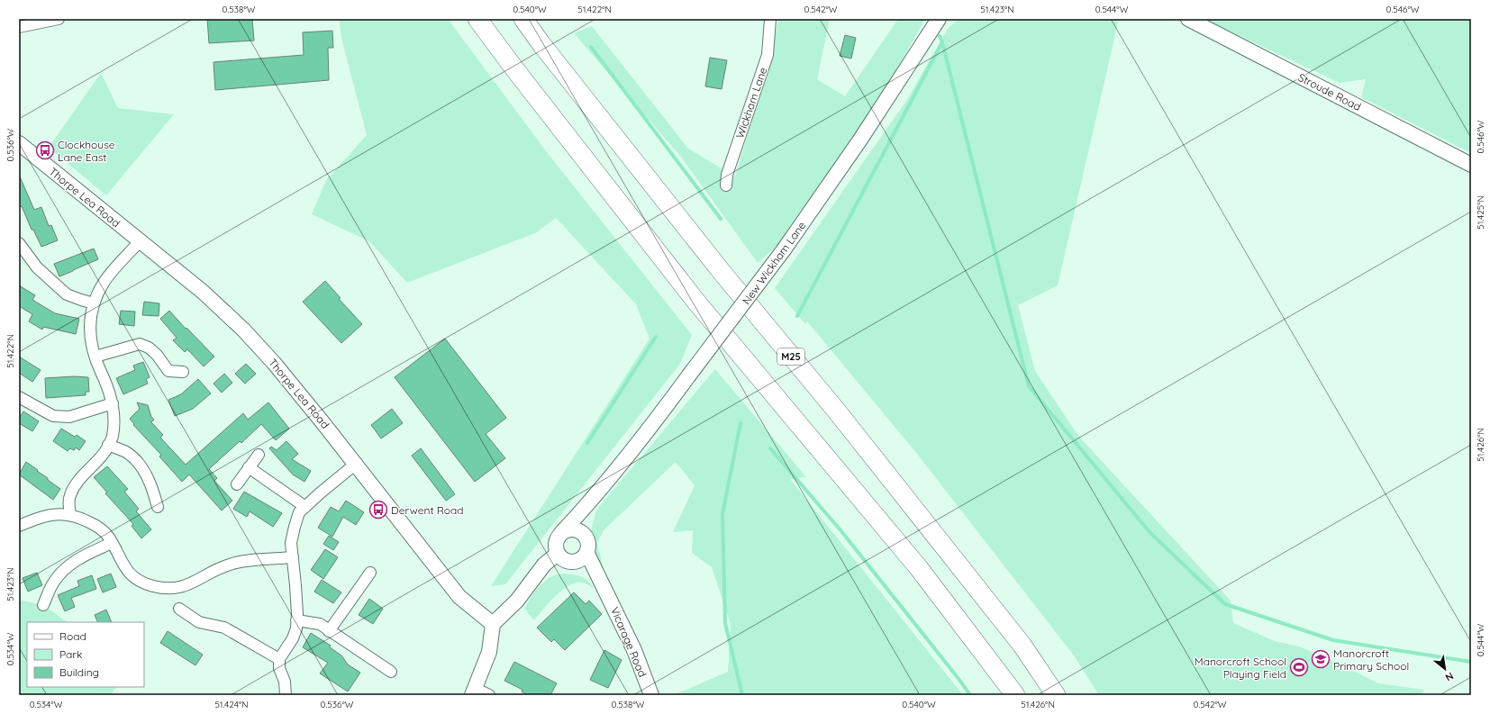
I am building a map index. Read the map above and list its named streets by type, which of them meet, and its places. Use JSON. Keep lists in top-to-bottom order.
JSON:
{
  "streets": {
    "highway": ["M25"],
    "main road": [
      "Stroude Road",
      "Thorpe Lea Road",
      "New Wickham Lane",
      "Vicarage Road"
    ],
    "street": ["Wickham Lane"]
  },
  "crossings": [
    ["New Wickham Lane", "Vicarage Road"]
  ],
  "places": {
    "bus stop": ["Clockhouse Lane East", "Derwent Road"],
    "school or university": ["Manorcroft Primary School"],
    "sports": ["Manorcroft School Playing Field"]
  },
  "legend": ["Road", "Park", "Building"],
  "north": "bottom right",
  "coordinates": [
    "0.538°W",
    "0.540°W",
    "51.422°N",
    "0.542°W",
    "51.423°N",
    "0.544°W",
    "0.546°W",
    "0.536°W",
    "51.425°N",
    "51.426°N",
    "0.534°W",
    "51.424°N"
  ]
}
